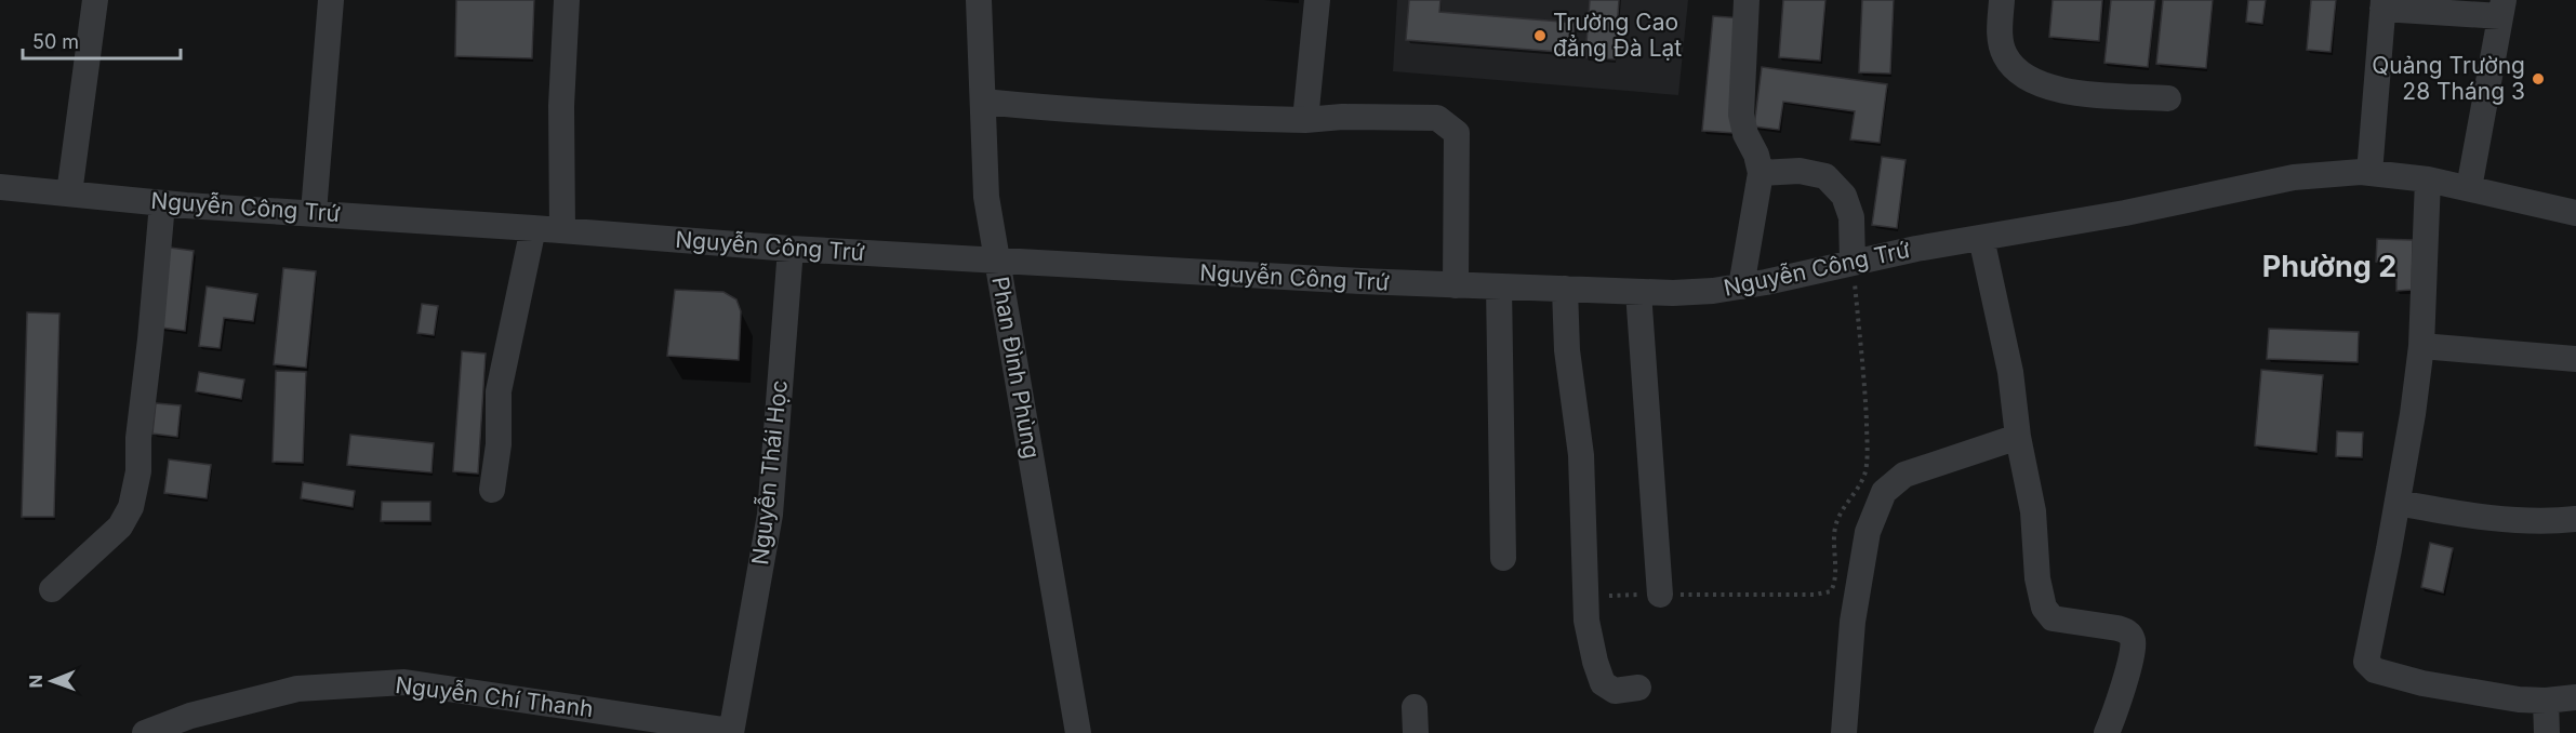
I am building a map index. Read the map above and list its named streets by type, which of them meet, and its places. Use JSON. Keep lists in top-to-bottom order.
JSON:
{
  "streets": {
    "street": [
      "Nguyễn Công Trứ",
      "Phan Đình Phùng",
      "Nguyễn Thái Học",
      "Nguyễn Chí Thanh"
    ]
  },
  "crossings": [
    ["Nguyễn Công Trứ", "Phan Đình Phùng"],
    ["Nguyễn Công Trứ", "Nguyễn Thái Học"],
    ["Nguyễn Thái Học", "Nguyễn Chí Thanh"]
  ],
  "districts": ["Phường 2"],
  "places": ["Trường Cao đẳng Đà Lạt", "Quảng Trường 28 Tháng 3"],
  "scale_bar": "50 m",
  "north": "left"
}
